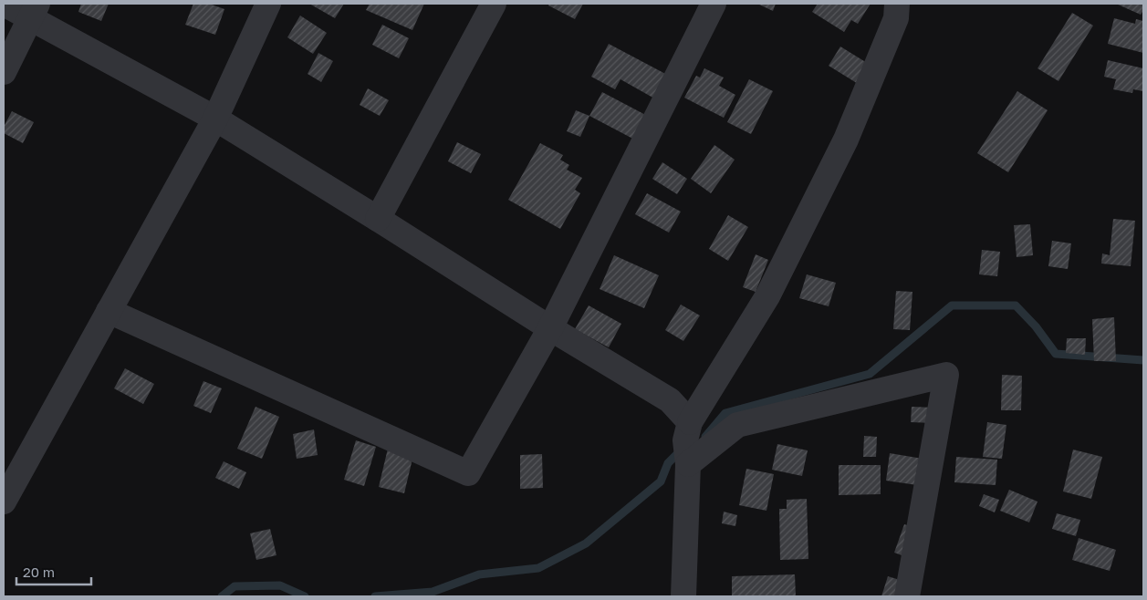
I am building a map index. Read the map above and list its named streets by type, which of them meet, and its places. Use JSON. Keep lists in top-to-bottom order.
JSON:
{
  "scale_bar": "20 m"
}
